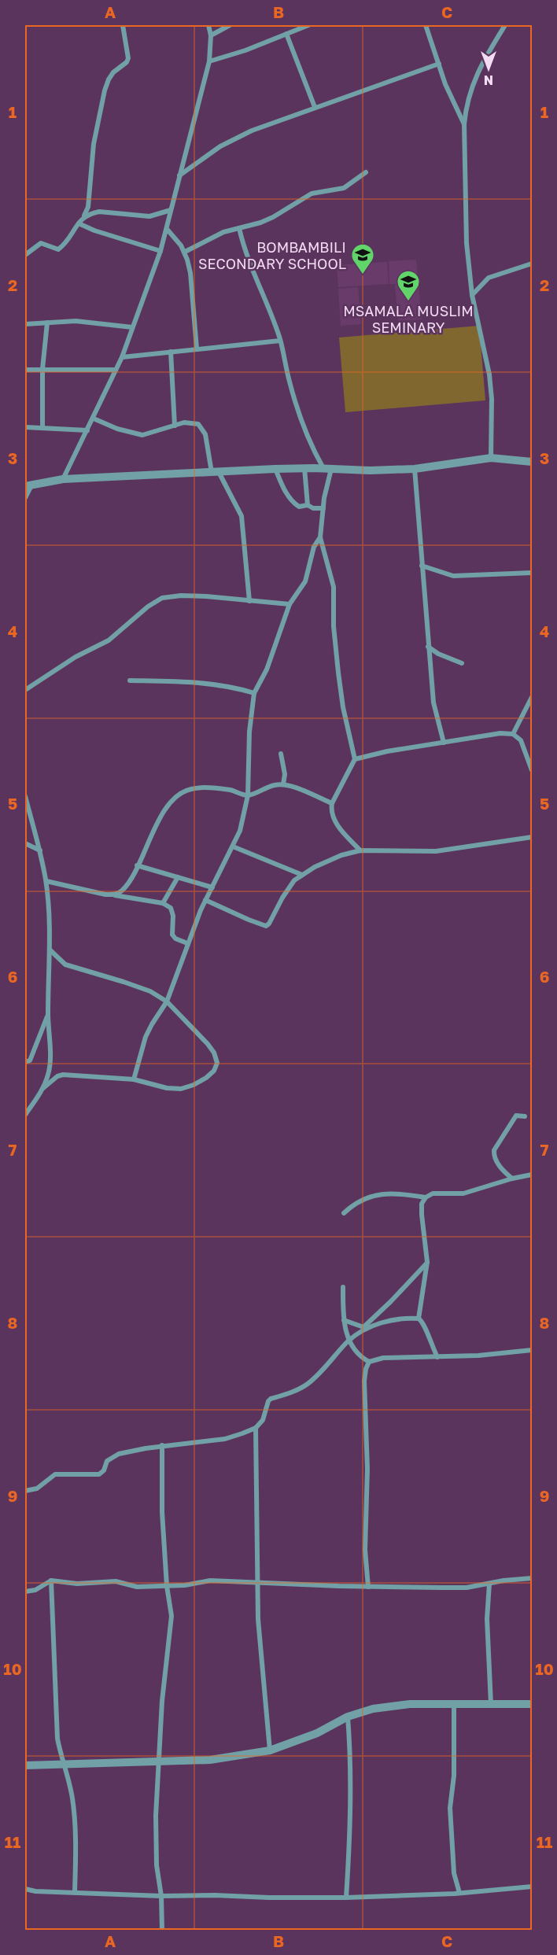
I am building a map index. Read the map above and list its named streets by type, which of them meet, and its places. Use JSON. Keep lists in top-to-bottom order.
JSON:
{
  "places": {
    "school or university": ["BOMBAMBILI SECONDARY SCHOOL", "MSAMALA MUSLIM SEMINARY"]
  },
  "north": "bottom",
  "grid": {
    "columns": ["A", "B", "C"],
    "rows": [
      "1",
      "2",
      "3",
      "4",
      "5",
      "6",
      "7",
      "8",
      "9",
      "10",
      "11"
    ]
  }
}
